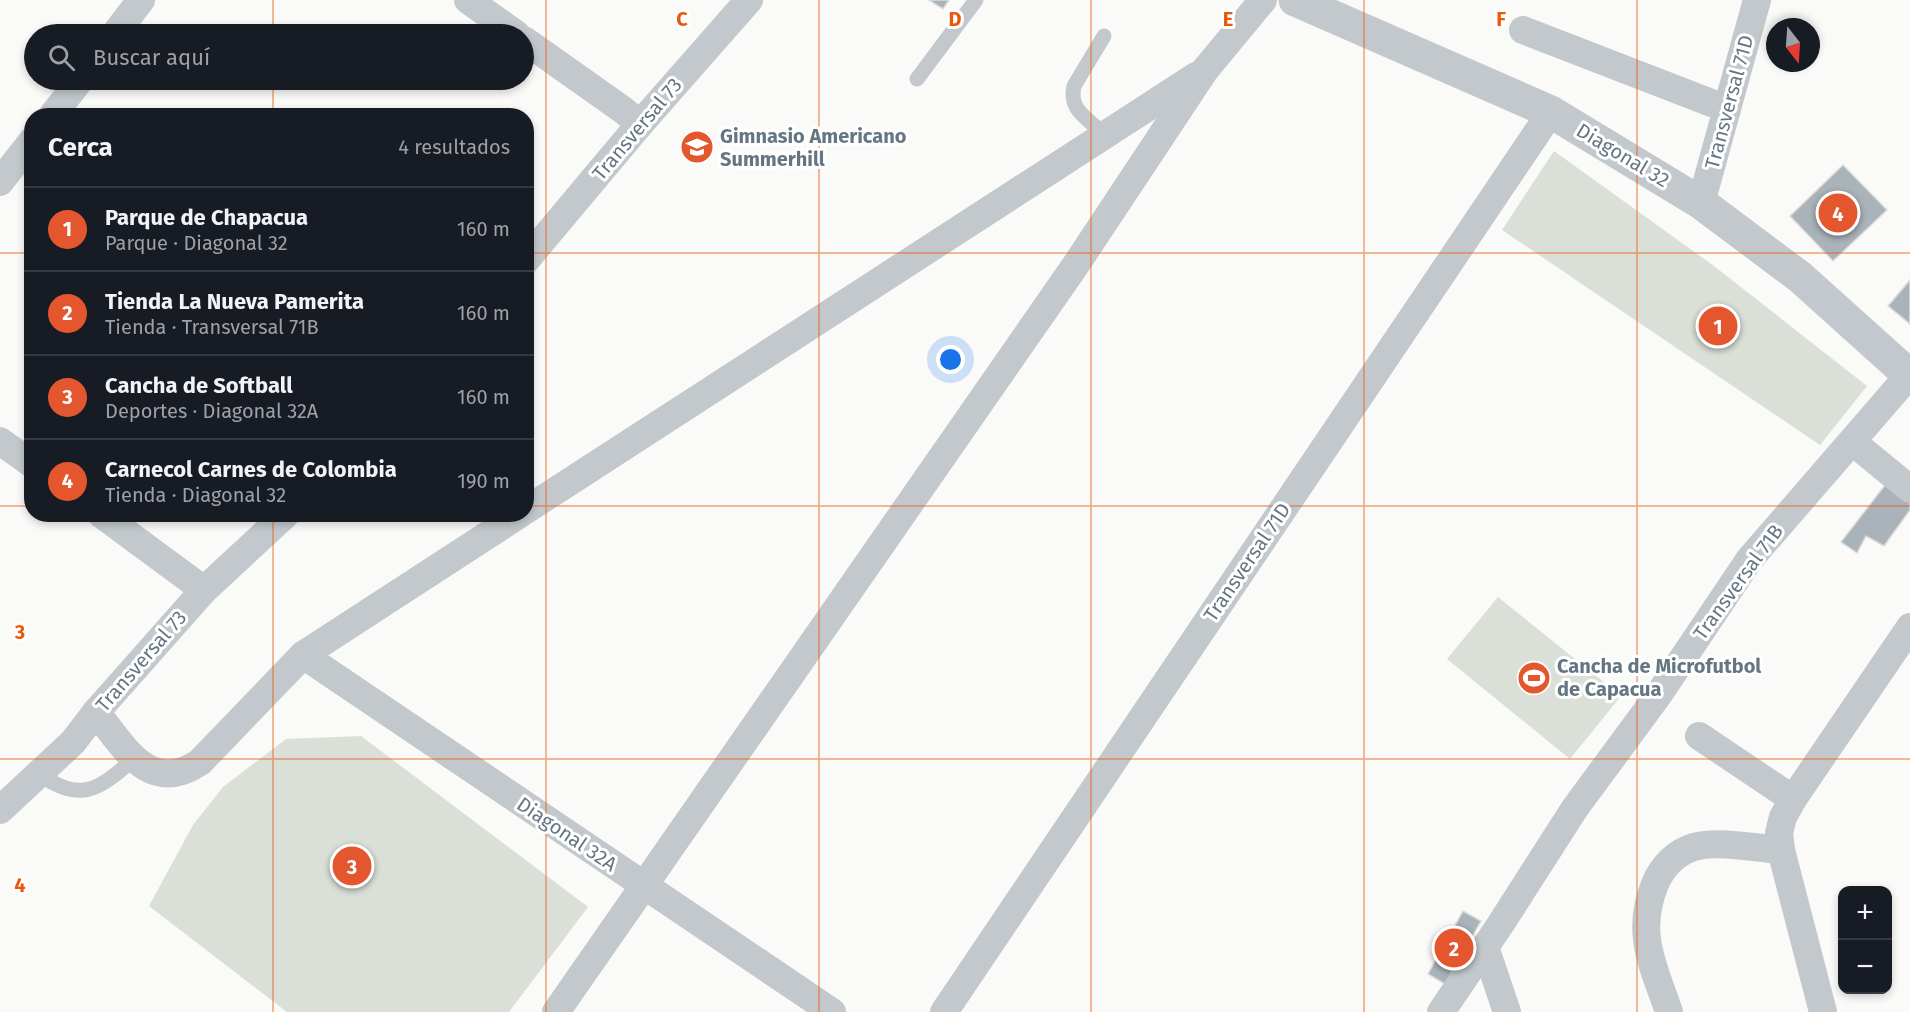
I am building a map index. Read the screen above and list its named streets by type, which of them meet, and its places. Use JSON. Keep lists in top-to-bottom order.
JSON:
{
  "streets": {
    "street": [
      "Transversal 71D",
      "Transversal 73",
      "Diagonal 32",
      "Transversal 71B",
      "Diagonal 32A"
    ]
  },
  "crossings": [
    ["Transversal 71D", "Diagonal 32"],
    ["Diagonal 32", "Transversal 71B"]
  ],
  "places": {
    "school or university": ["Gimnasio Americano Summerhill"],
    "sports": ["Cancha de Microfutbol de Capacua"]
  },
  "north": "bottom",
  "page": {
    "search": "Buscar aquí",
    "heading": ["Cerca", "4 resultados"],
    "list": [
      {
        "mark": "1",
        "name": "Parque de Chapacua",
        "note": "Parque · Diagonal 32",
        "value": "160 m"
      },
      {
        "mark": "2",
        "name": "Tienda La Nueva Pamerita",
        "note": "Tienda · Transversal 71B",
        "value": "160 m"
      },
      {
        "mark": "3",
        "name": "Cancha de Softball",
        "note": "Deportes · Diagonal 32A",
        "value": "160 m"
      },
      {
        "mark": "4",
        "name": "Carnecol Carnes de Colombia",
        "note": "Tienda · Diagonal 32",
        "value": "190 m"
      }
    ],
    "pins": [
      "4",
      "1",
      "3",
      "2"
    ],
    "map_buttons": ["+", "−"]
  },
  "grid": {
    "columns": [
      "C",
      "D",
      "E",
      "F"
    ],
    "rows": ["3", "4"]
  }
}
